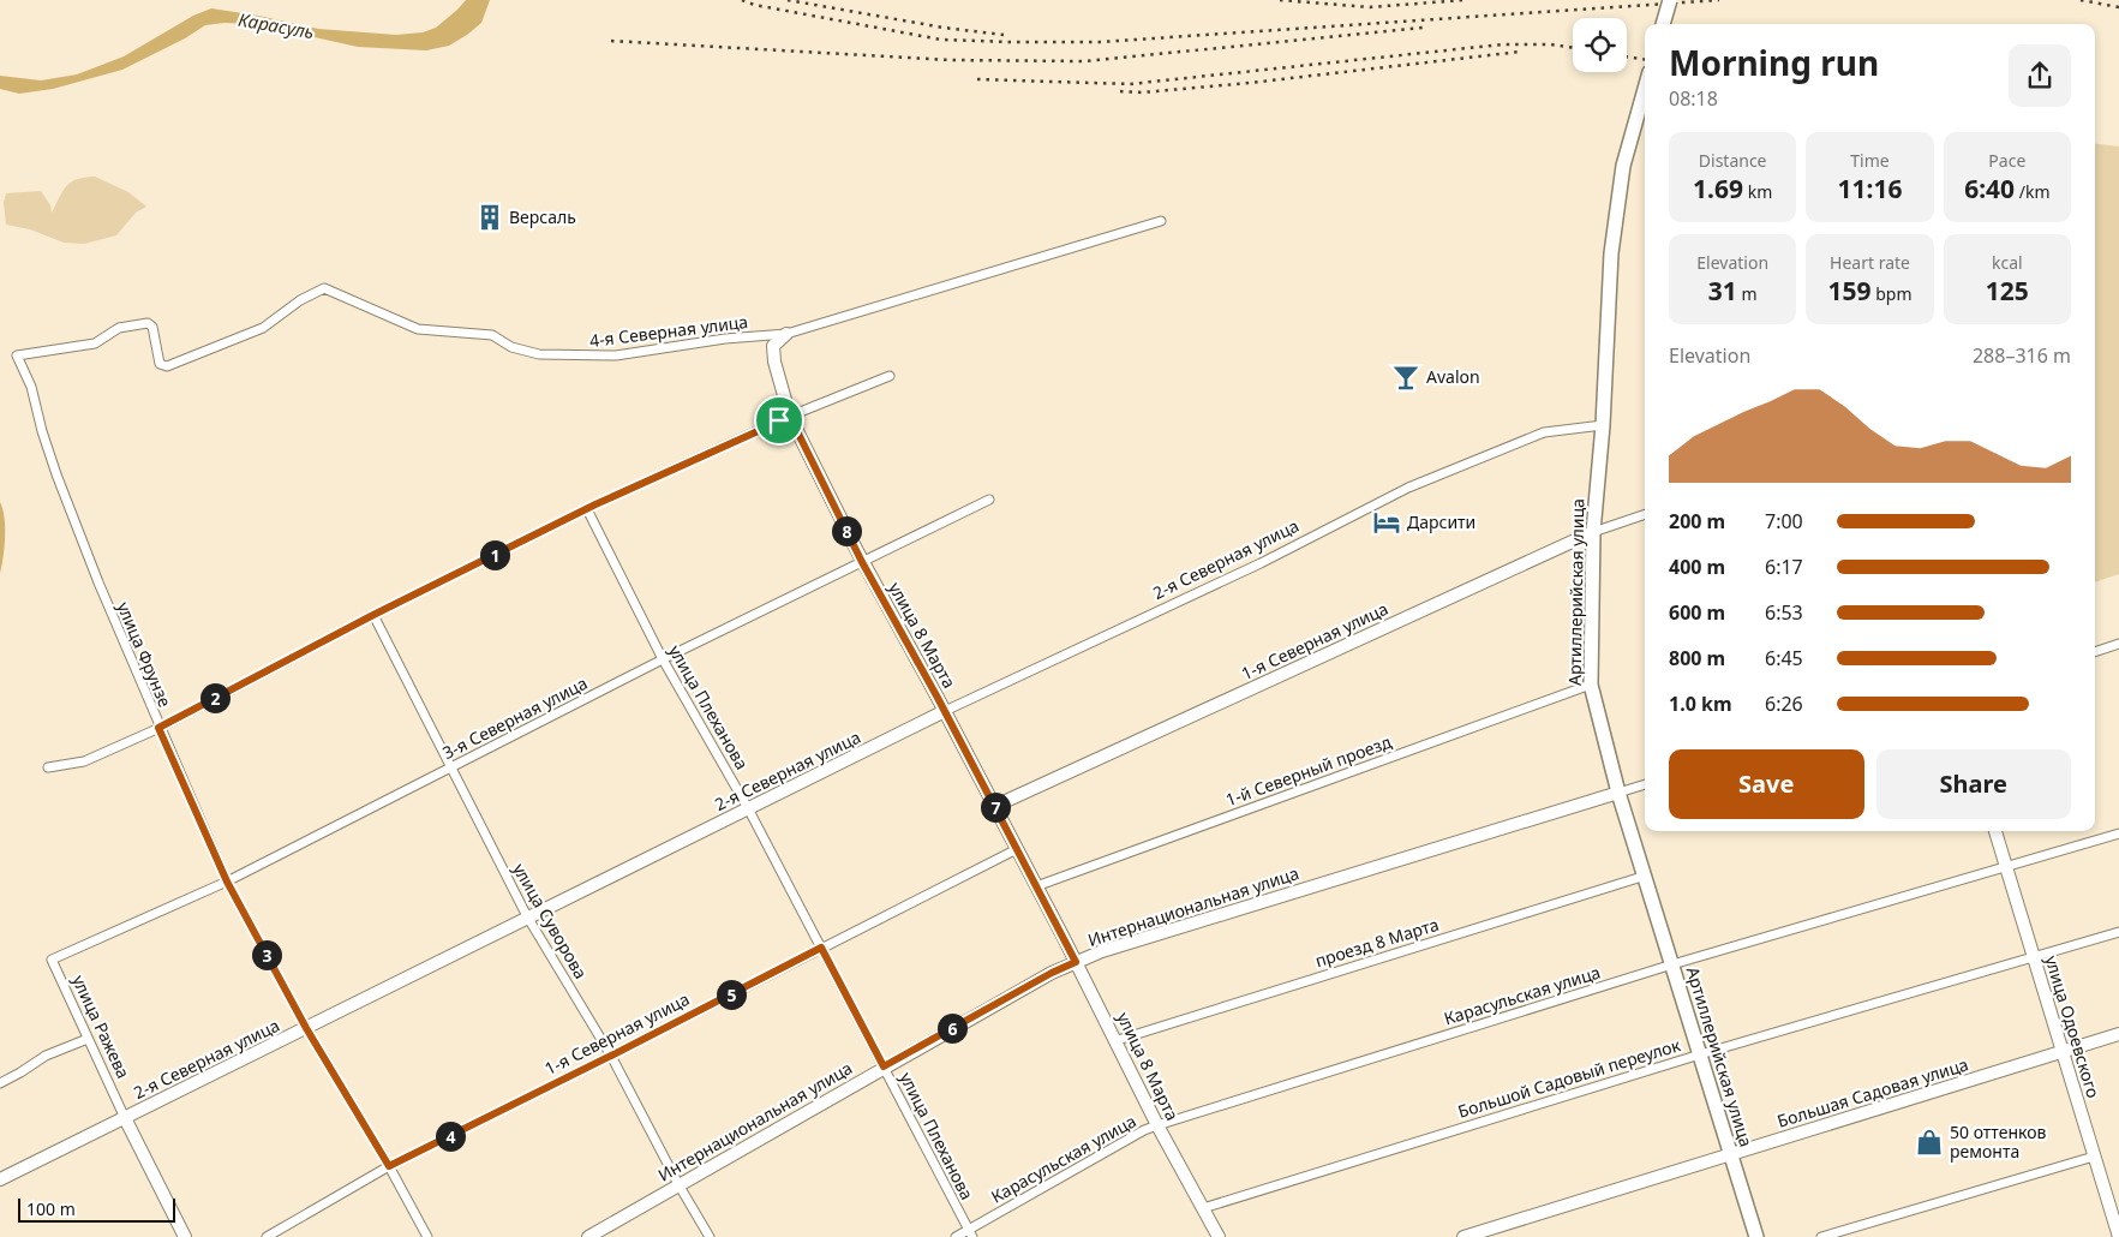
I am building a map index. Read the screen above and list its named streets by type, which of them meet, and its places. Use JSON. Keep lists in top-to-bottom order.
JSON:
{
  "streets": {
    "main road": ["Артиллерийская улица"],
    "street": [
      "4-я Северная улица",
      "2-я Северная улица",
      "улица 8 Марта",
      "1-я Северная улица",
      "улица Фрунзе",
      "улица Плеханова",
      "3-я Северная улица",
      "1-й Северный проезд",
      "Интернациональная улица",
      "улица Суворова",
      "проезд 8 Марта",
      "Карасульская улица",
      "улица Ражева",
      "улица Одоевского",
      "Большой Садовый переулок",
      "Большая Садовая улица"
    ]
  },
  "crossings": [
    ["4-я Северная улица", "улица Фрунзе"],
    ["2-я Северная улица", "Артиллерийская улица"],
    ["2-я Северная улица", "улица 8 Марта"],
    ["2-я Северная улица", "улица Фрунзе"],
    ["2-я Северная улица", "улица Плеханова"],
    ["2-я Северная улица", "улица Суворова"],
    ["2-я Северная улица", "улица Ражева"],
    ["Артиллерийская улица", "1-я Северная улица"],
    ["Артиллерийская улица", "1-й Северный проезд"],
    ["Артиллерийская улица", "Интернациональная улица"],
    ["Артиллерийская улица", "проезд 8 Марта"],
    ["Артиллерийская улица", "Карасульская улица"],
    ["Артиллерийская улица", "Большой Садовый переулок"],
    ["Артиллерийская улица", "Большая Садовая улица"],
    ["улица 8 Марта", "1-я Северная улица"],
    ["улица 8 Марта", "3-я Северная улица"],
    ["улица 8 Марта", "1-й Северный проезд"],
    ["улица 8 Марта", "Интернациональная улица"],
    ["улица 8 Марта", "проезд 8 Марта"],
    ["улица 8 Марта", "Карасульская улица"],
    ["улица 8 Марта", "Большой Садовый переулок"],
    ["1-я Северная улица", "улица Фрунзе"],
    ["1-я Северная улица", "улица Плеханова"],
    ["1-я Северная улица", "улица Суворова"],
    ["улица Фрунзе", "3-я Северная улица"],
    ["улица Плеханова", "3-я Северная улица"],
    ["улица Плеханова", "Интернациональная улица"],
    ["улица Плеханова", "Карасульская улица"],
    ["3-я Северная улица", "улица Суворова"],
    ["3-я Северная улица", "улица Ражева"],
    ["Интернациональная улица", "улица Суворова"],
    ["Карасульская улица", "улица Одоевского"],
    ["улица Одоевского", "Большой Садовый переулок"],
    ["улица Одоевского", "Большая Садовая улица"]
  ],
  "water": ["Карасуль"],
  "places": {
    "building": ["Версаль"],
    "bar": ["Avalon"],
    "hotel": ["Дарсити"],
    "shop": ["50 оттенков ремонта"]
  },
  "scale_bar": "100 m",
  "page": {
    "heading": ["Morning run", "08:18"],
    "stats": [
      ["Distance", "1.69 km"],
      ["Time", "11:16"],
      ["Pace", "6:40 /km"],
      ["Elevation", "31 m"],
      ["Heart rate", "159 bpm"],
      ["kcal", "125"]
    ],
    "chart": ["Elevation", "288–316 m"],
    "list": [
      {
        "name": "200 m",
        "note": "7:00"
      },
      {
        "name": "400 m",
        "note": "6:17"
      },
      {
        "name": "600 m",
        "note": "6:53"
      },
      {
        "name": "800 m",
        "note": "6:45"
      },
      {
        "name": "1.0 km",
        "note": "6:26"
      }
    ],
    "pins": [
      "8",
      "1",
      "2",
      "7",
      "3",
      "5",
      "6",
      "4"
    ],
    "buttons": ["Save", "Share"],
    "scale": "100 m"
  }
}
